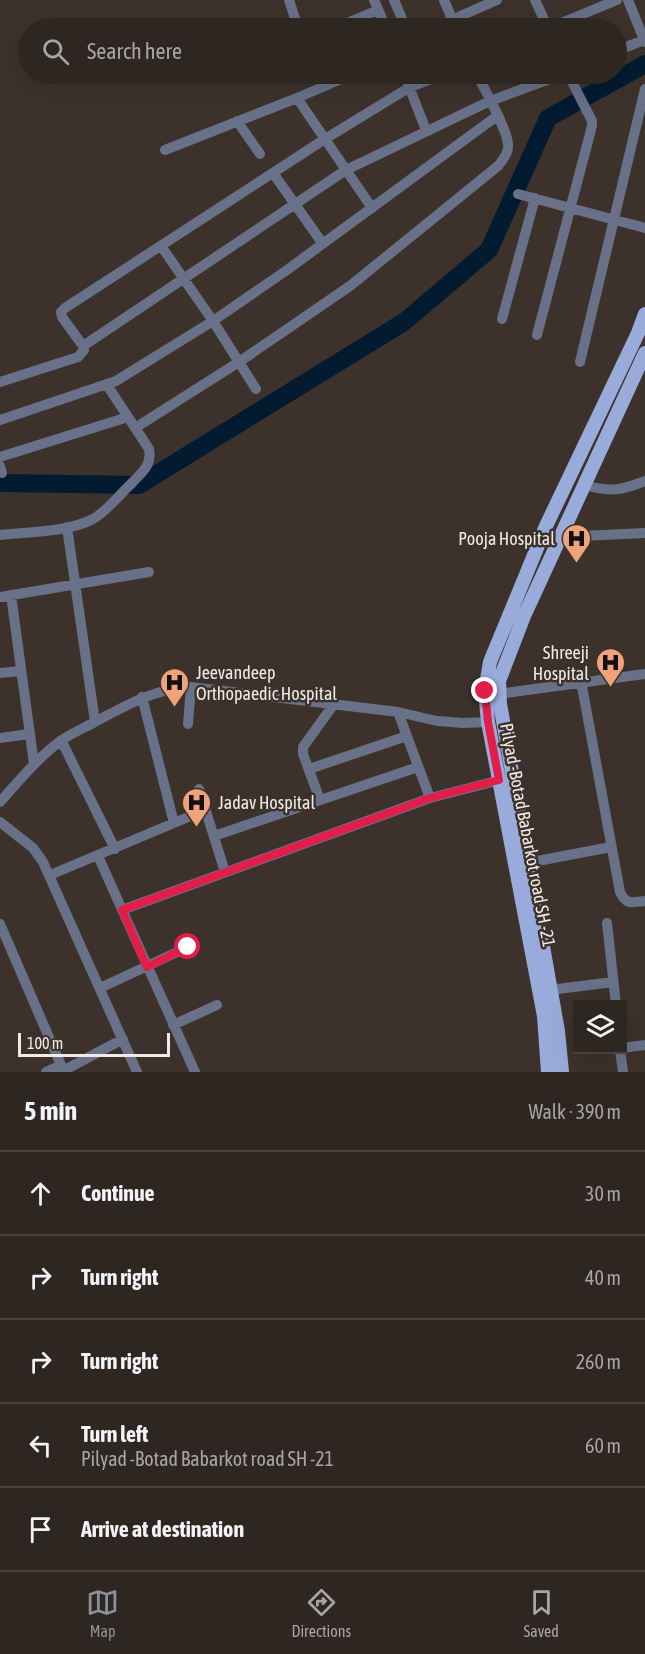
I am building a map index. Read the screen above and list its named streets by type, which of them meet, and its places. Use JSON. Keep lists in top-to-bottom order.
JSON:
{
  "streets": {
    "main road": ["Pilyad -Botad Babarkot road SH -21"]
  },
  "places": {
    "hospital": [
      "Pooja Hospital",
      "Shreeji Hospital",
      "Jeevandeep Orthopaedic Hospital",
      "Jadav Hospital"
    ]
  },
  "scale_bar": "100 m",
  "page": {
    "search": "Search here",
    "scale": "100 m",
    "heading": ["5 min", "Walk · 390 m"],
    "list": [
      ["Continue", "30 m"],
      ["Turn right", "40 m"],
      ["Turn right", "260 m"],
      ["Turn left", "Pilyad -Botad Babarkot road SH -21", "60 m"],
      "Arrive at destination"
    ],
    "nav": ["Map", "Directions", "Saved"]
  }
}
